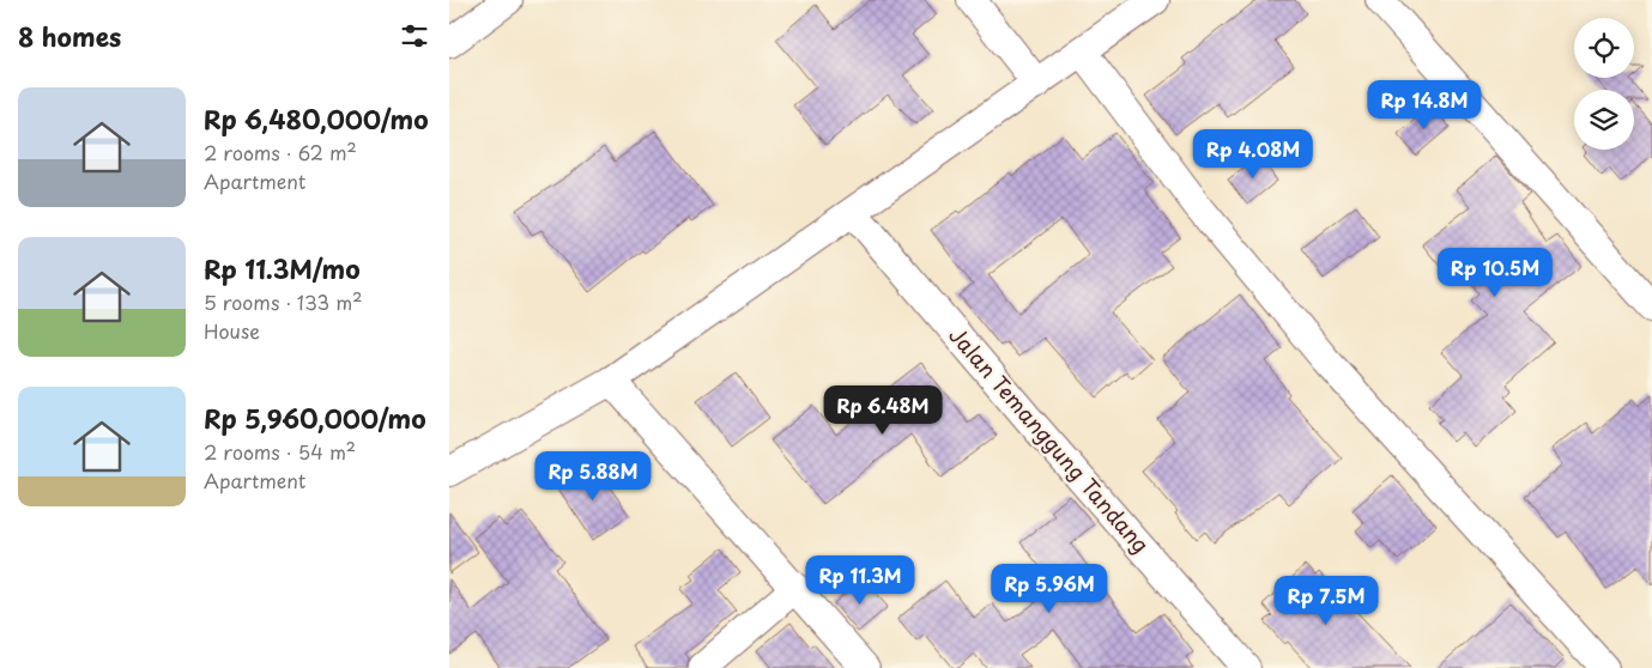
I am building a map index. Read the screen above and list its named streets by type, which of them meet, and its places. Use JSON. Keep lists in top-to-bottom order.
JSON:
{
  "streets": {
    "street": ["Jalan Temanggung Tandang"]
  },
  "page": {
    "heading": "8 homes",
    "list": [
      {
        "name": "Rp 6,480,000/mo",
        "note": "2 rooms · 62 m² · Apartment"
      },
      {
        "name": "Rp 11.3M/mo",
        "note": "5 rooms · 133 m² · House"
      },
      {
        "name": "Rp 5,960,000/mo",
        "note": "2 rooms · 54 m² · Apartment"
      }
    ],
    "price": [
      "Rp 14.8M",
      "Rp 4.08M",
      "Rp 10.5M",
      "Rp 6.48M",
      "Rp 5.88M",
      "Rp 11.3M",
      "Rp 5.96M",
      "Rp 7.5M"
    ]
  }
}
